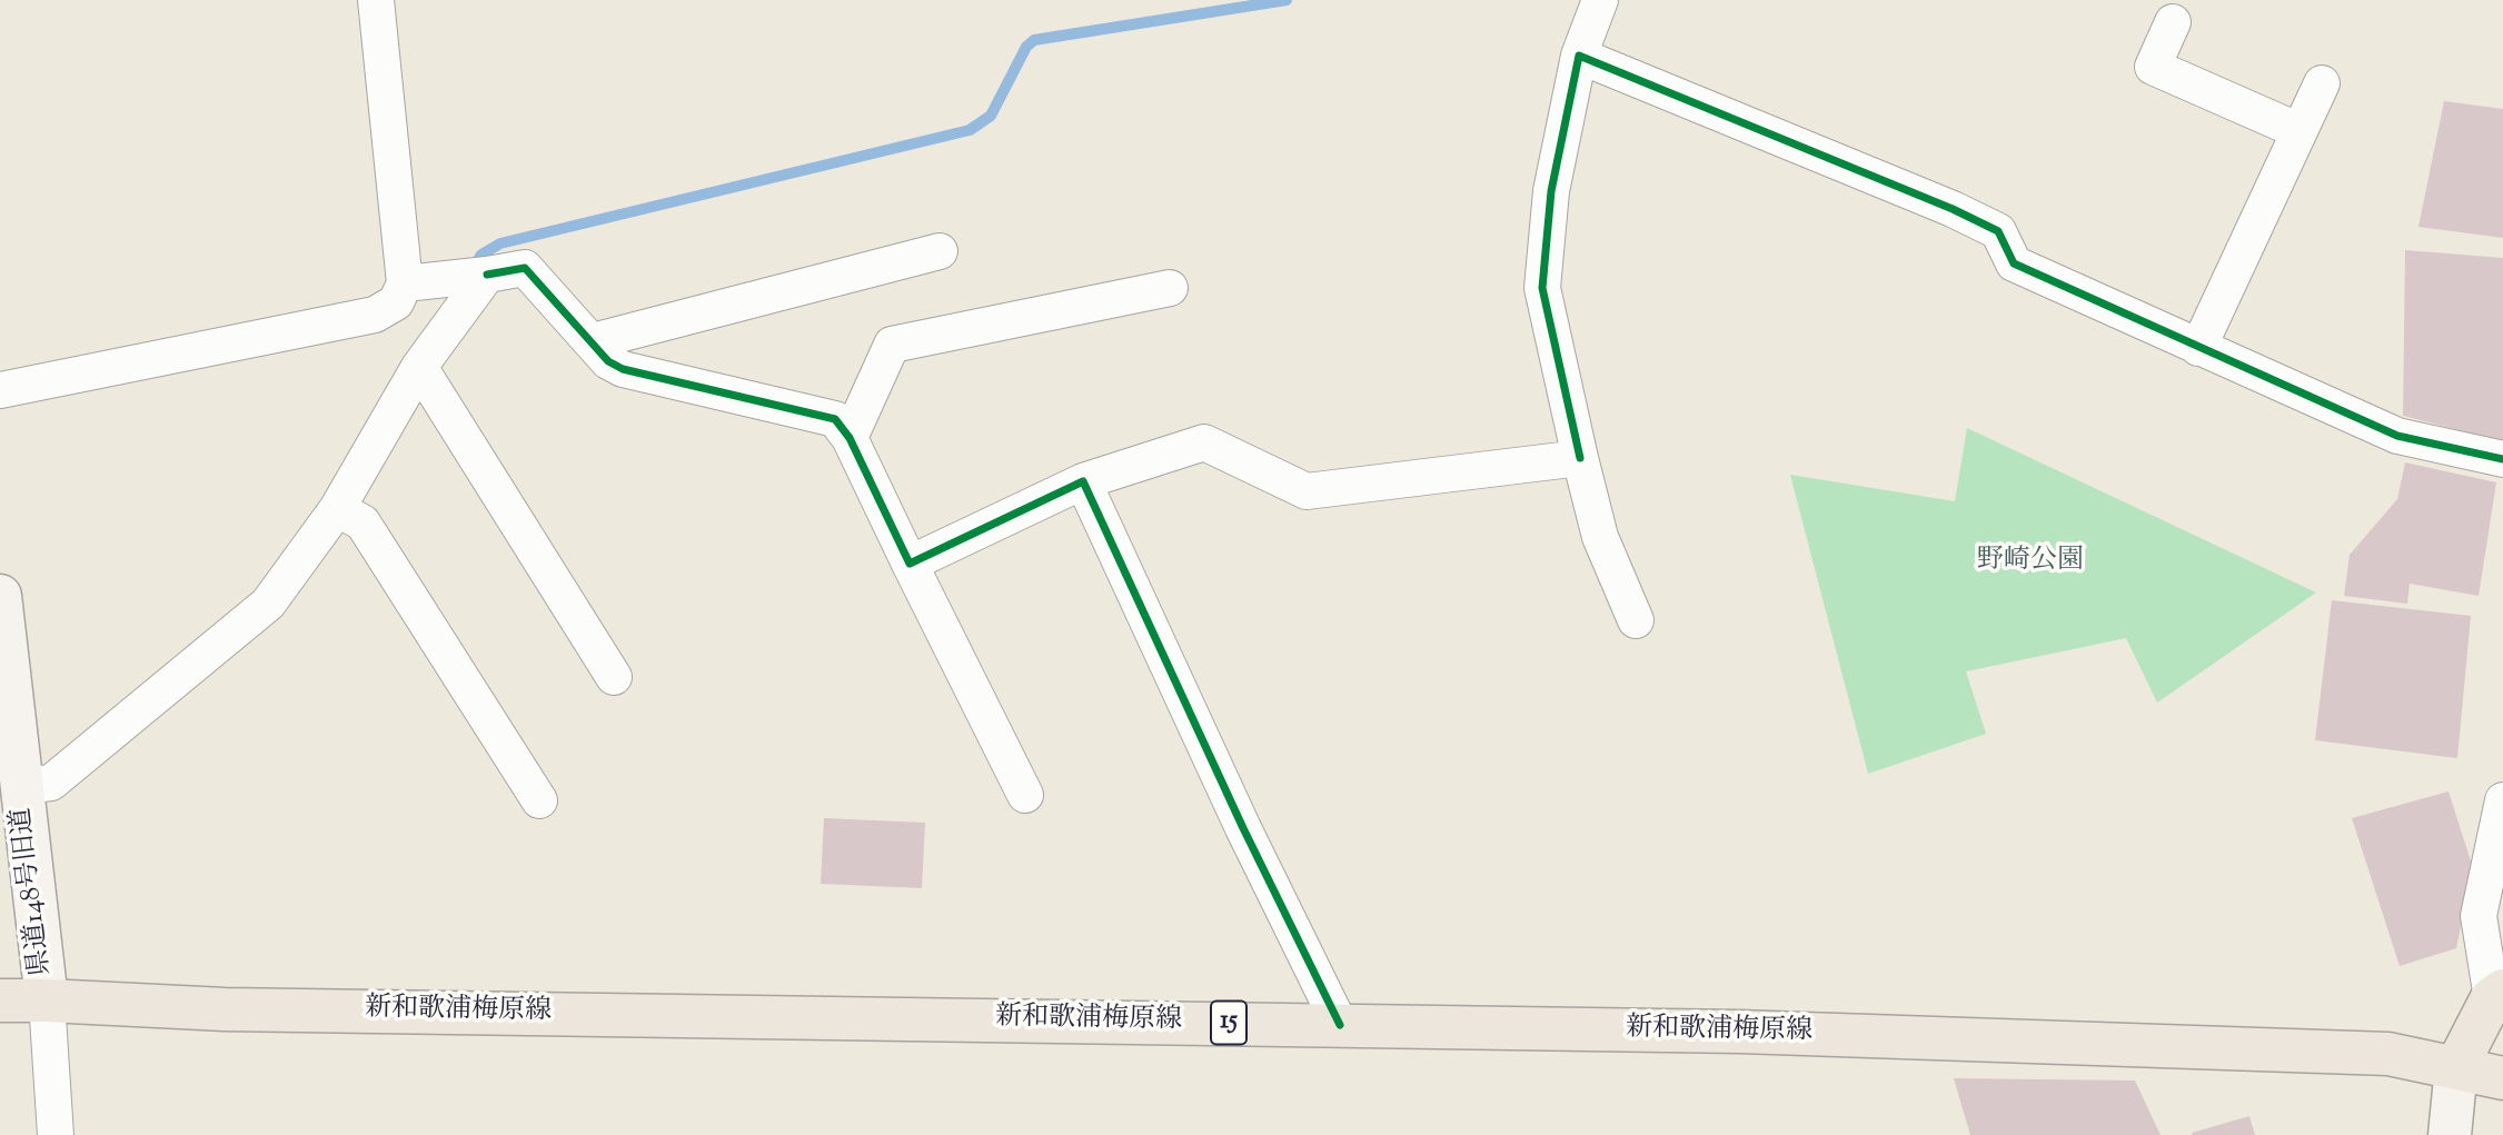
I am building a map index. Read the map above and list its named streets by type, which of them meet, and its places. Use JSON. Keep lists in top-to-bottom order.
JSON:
{
  "streets": {
    "main road": ["新和歌浦梅原線", "15"],
    "street": ["県道148号旧道"]
  },
  "crossings": [
    ["県道148号旧道", "新和歌浦梅原線"]
  ],
  "parks": ["野崎公園"]
}
